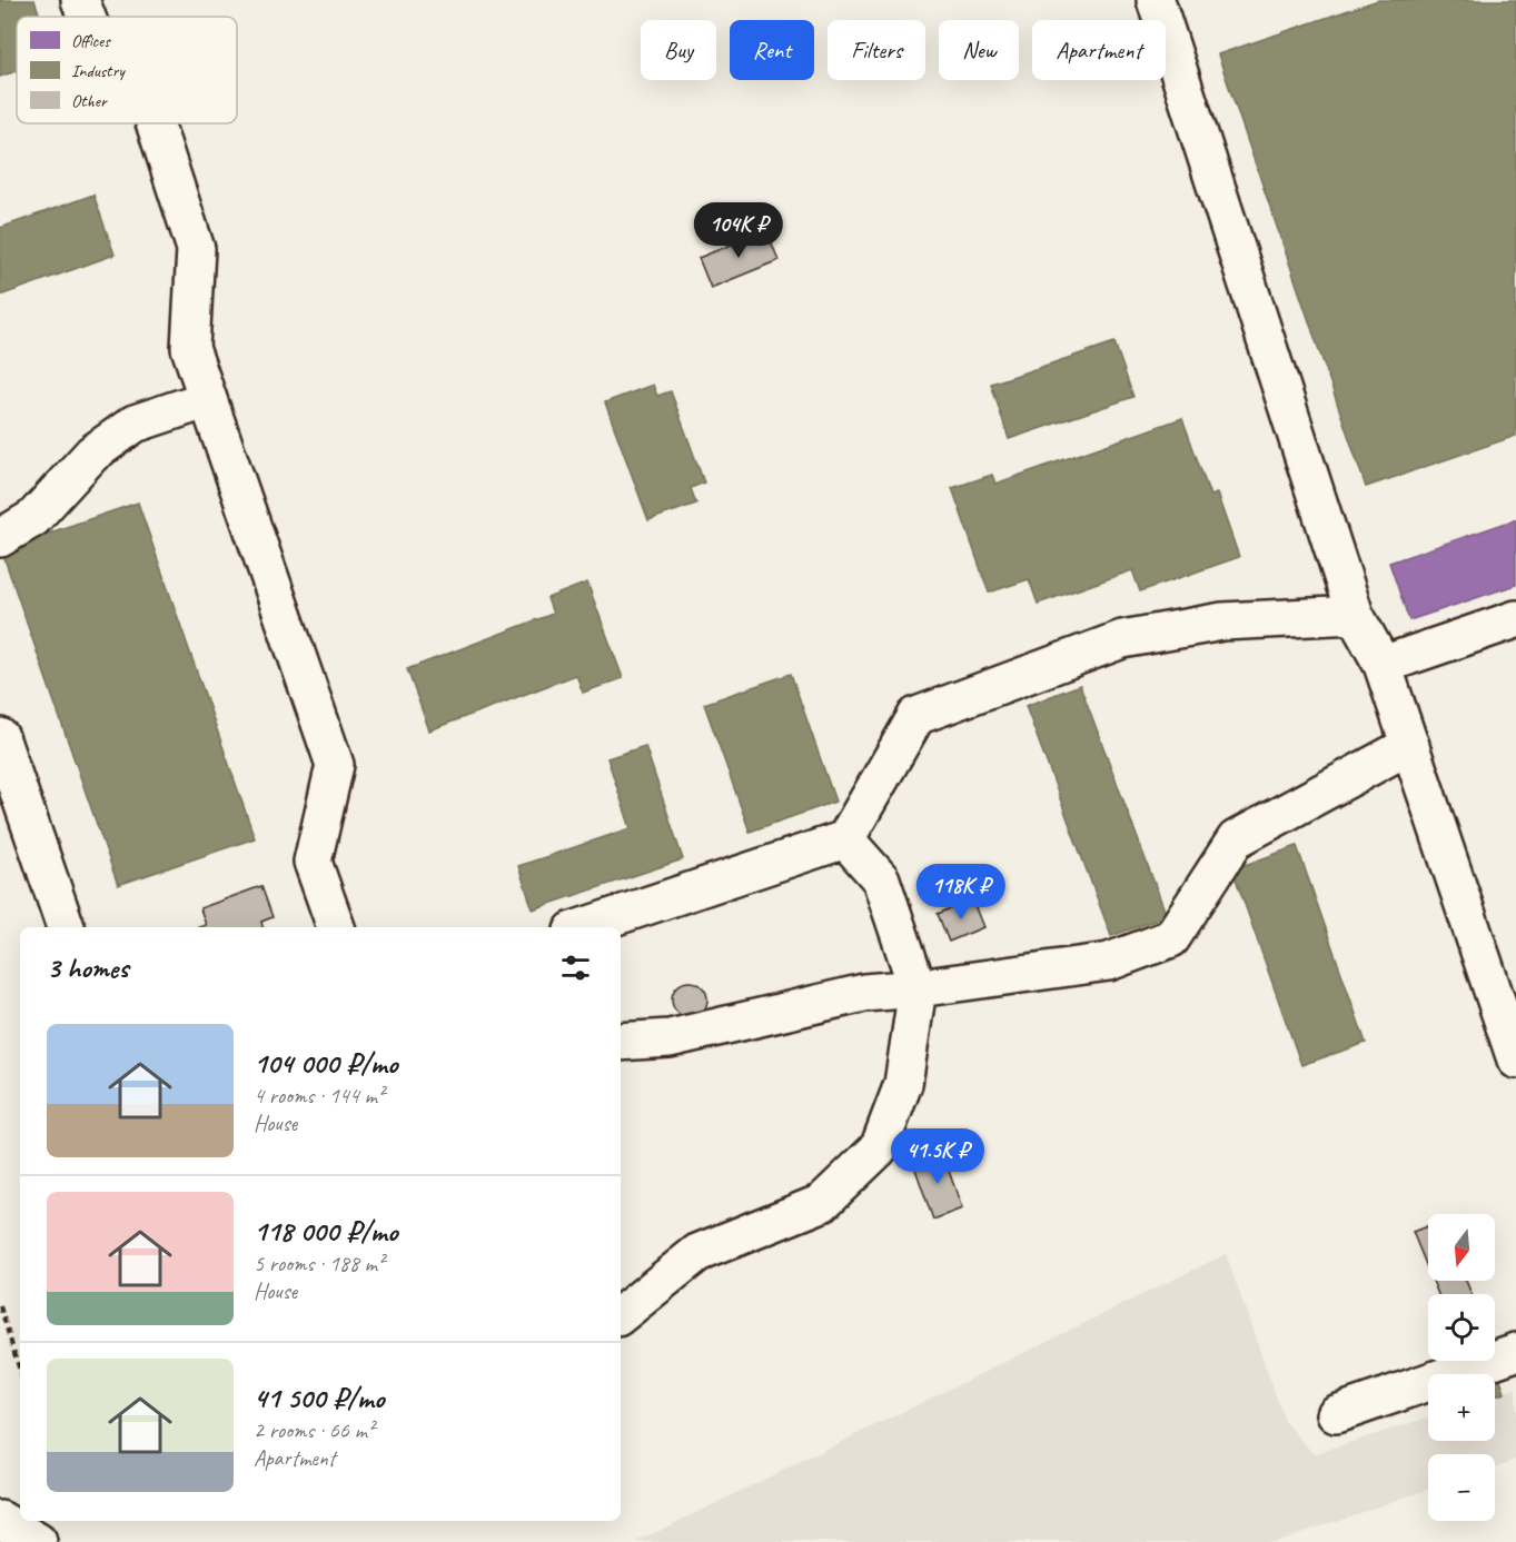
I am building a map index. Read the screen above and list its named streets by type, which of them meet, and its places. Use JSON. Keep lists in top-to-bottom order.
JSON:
{
  "legend": ["Offices", "Industry", "Other"],
  "north": "bottom",
  "page": {
    "chip": [
      "Buy",
      "Rent",
      "Filters",
      "New",
      "Apartment"
    ],
    "price": ["104K ₽", "118K ₽", "41.5K ₽"],
    "heading": "3 homes",
    "list": [
      {
        "name": "104 000 ₽/mo",
        "note": "4 rooms · 144 m² · House"
      },
      {
        "name": "118 000 ₽/mo",
        "note": "5 rooms · 188 m² · House"
      },
      {
        "name": "41 500 ₽/mo",
        "note": "2 rooms · 66 m² · Apartment"
      }
    ],
    "map_buttons": ["+", "−"]
  }
}
